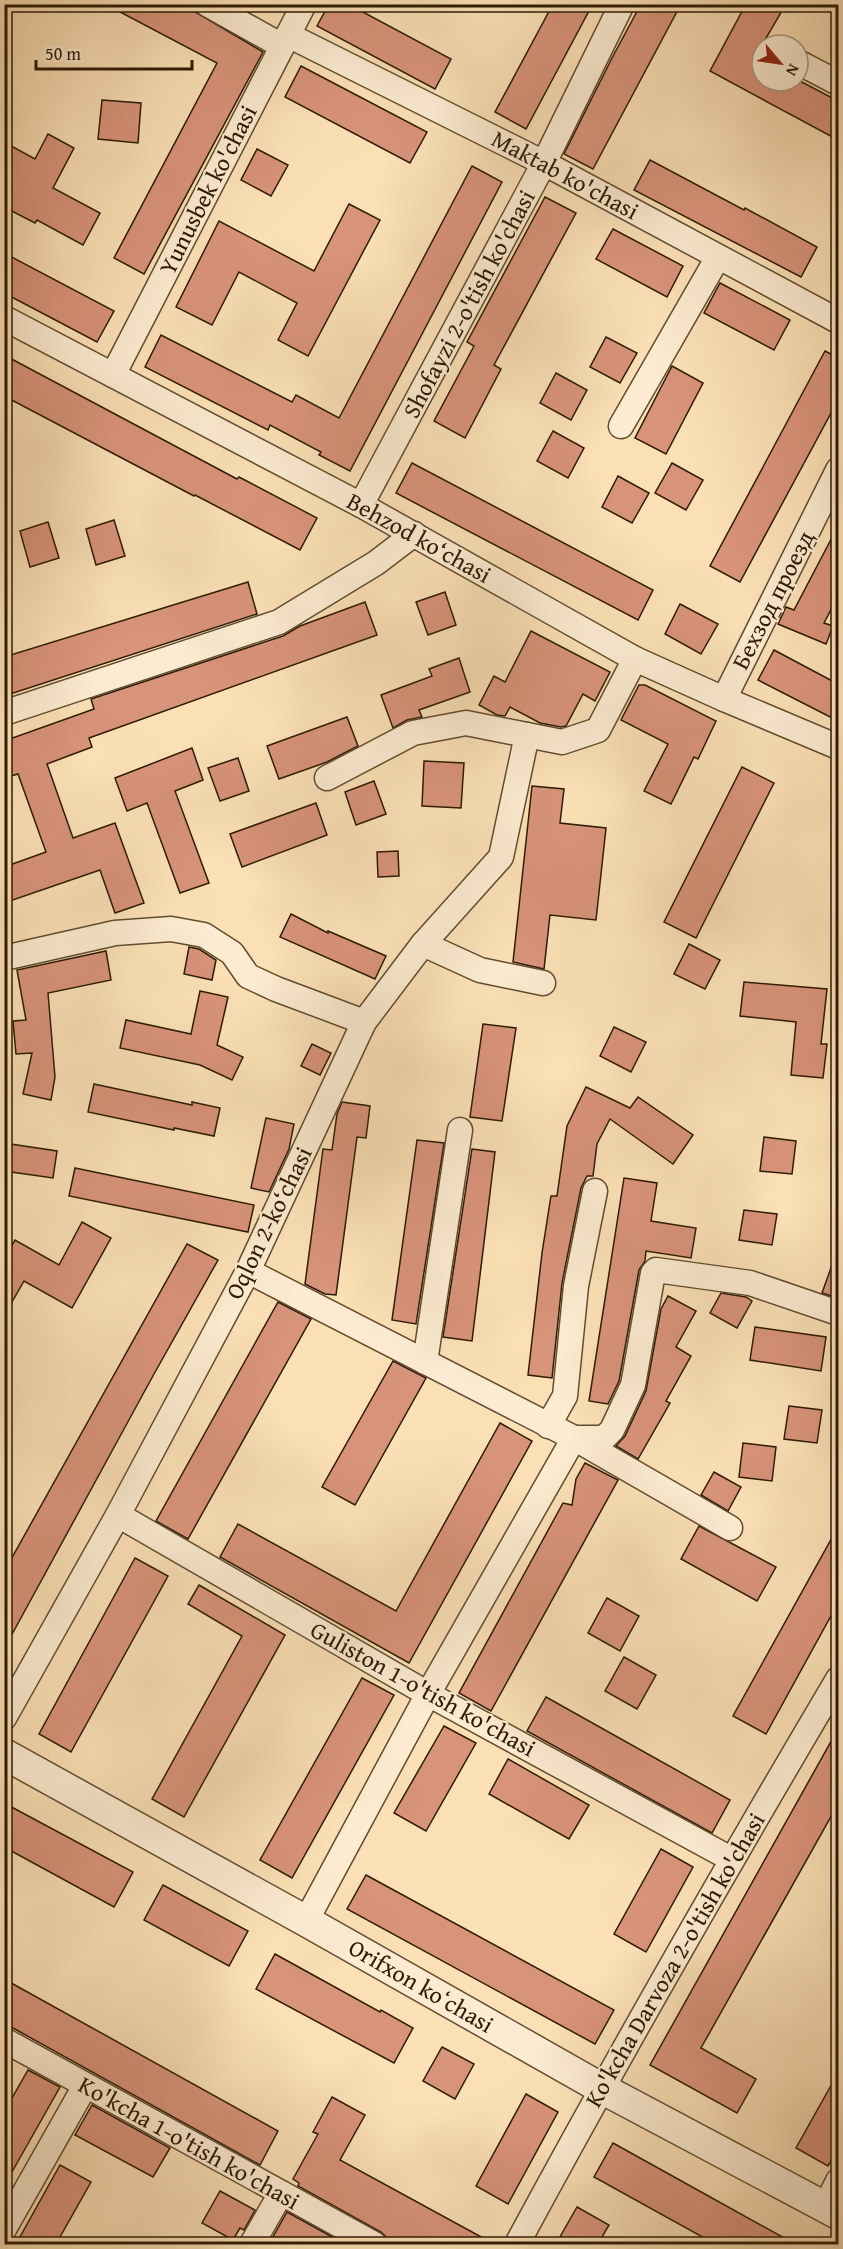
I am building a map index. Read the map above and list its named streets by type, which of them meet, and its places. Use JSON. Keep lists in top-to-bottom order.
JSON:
{
  "streets": {
    "street": [
      "Maktab ko'chasi",
      "Yunusbek ko'chasi",
      "Shofayzi 2-o'tish ko'chasi",
      "Behzod ko‘chasi",
      "Бехзод проезд",
      "Oqlon 2-ko‘chasi",
      "Guliston 1-o'tish ko'chasi",
      "Ko'kcha Darvoza 2-o'tish ko'chasi",
      "Orifxon koʻchasi",
      "Ko'kcha 1-o'tish ko'chasi"
    ]
  },
  "crossings": [
    ["Maktab ko'chasi", "Yunusbek ko'chasi"],
    ["Maktab ko'chasi", "Shofayzi 2-o'tish ko'chasi"],
    ["Yunusbek ko'chasi", "Behzod ko‘chasi"],
    ["Shofayzi 2-o'tish ko'chasi", "Behzod ko‘chasi"],
    ["Behzod ko‘chasi", "Бехзод проезд"],
    ["Oqlon 2-ko‘chasi", "Guliston 1-o'tish ko'chasi"],
    ["Guliston 1-o'tish ko'chasi", "Ko'kcha Darvoza 2-o'tish ko'chasi"],
    ["Ko'kcha Darvoza 2-o'tish ko'chasi", "Orifxon koʻchasi"]
  ],
  "scale_bar": "50 m",
  "north": "bottom right"
}
